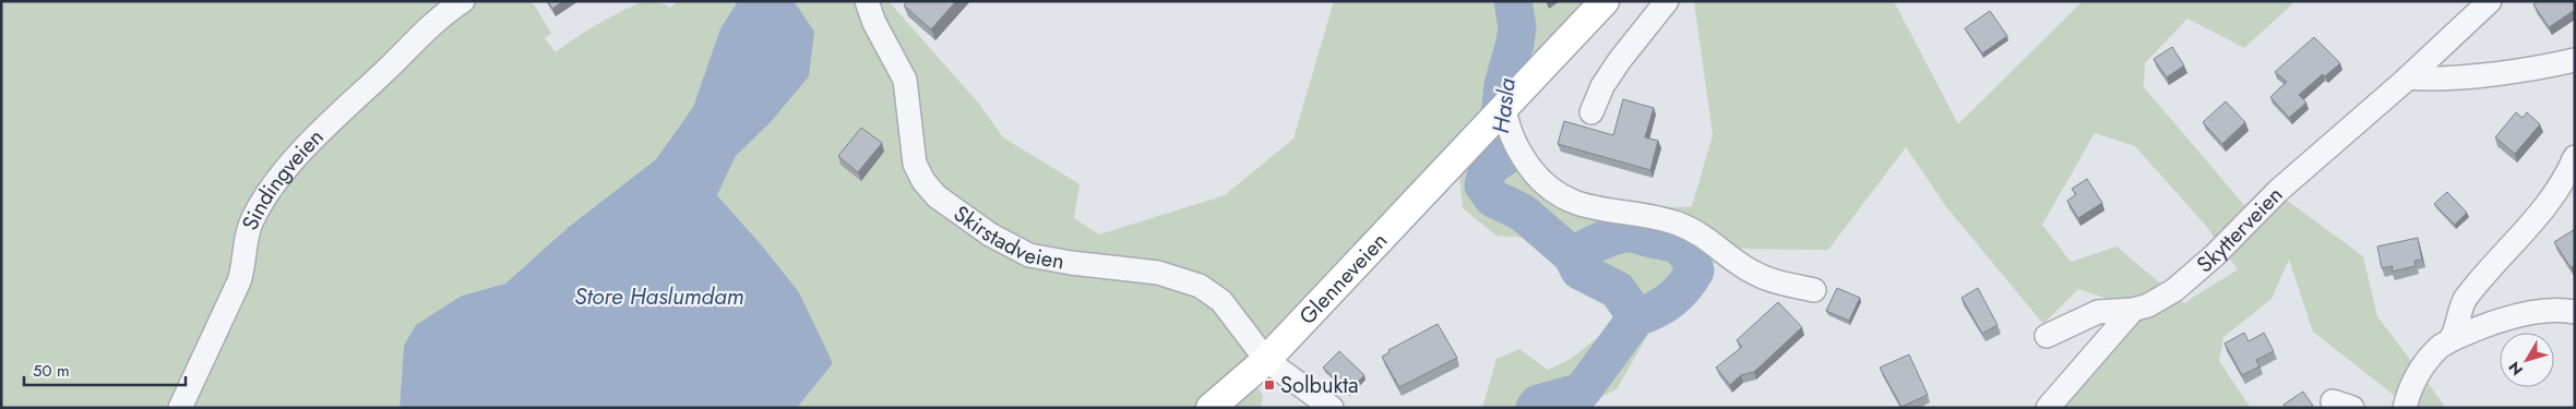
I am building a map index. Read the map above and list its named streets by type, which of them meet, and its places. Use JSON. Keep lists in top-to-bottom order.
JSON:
{
  "streets": {
    "main road": ["Glenneveien"],
    "street": ["Sindingveien", "Skytterveien", "Skirstadveien"]
  },
  "crossings": [
    ["Skirstadveien", "Glenneveien"]
  ],
  "water": ["Hasla", "Store Haslumdam"],
  "places": {
    "transit": ["Solbukta"]
  },
  "scale_bar": "50 m",
  "north": "bottom left"
}
